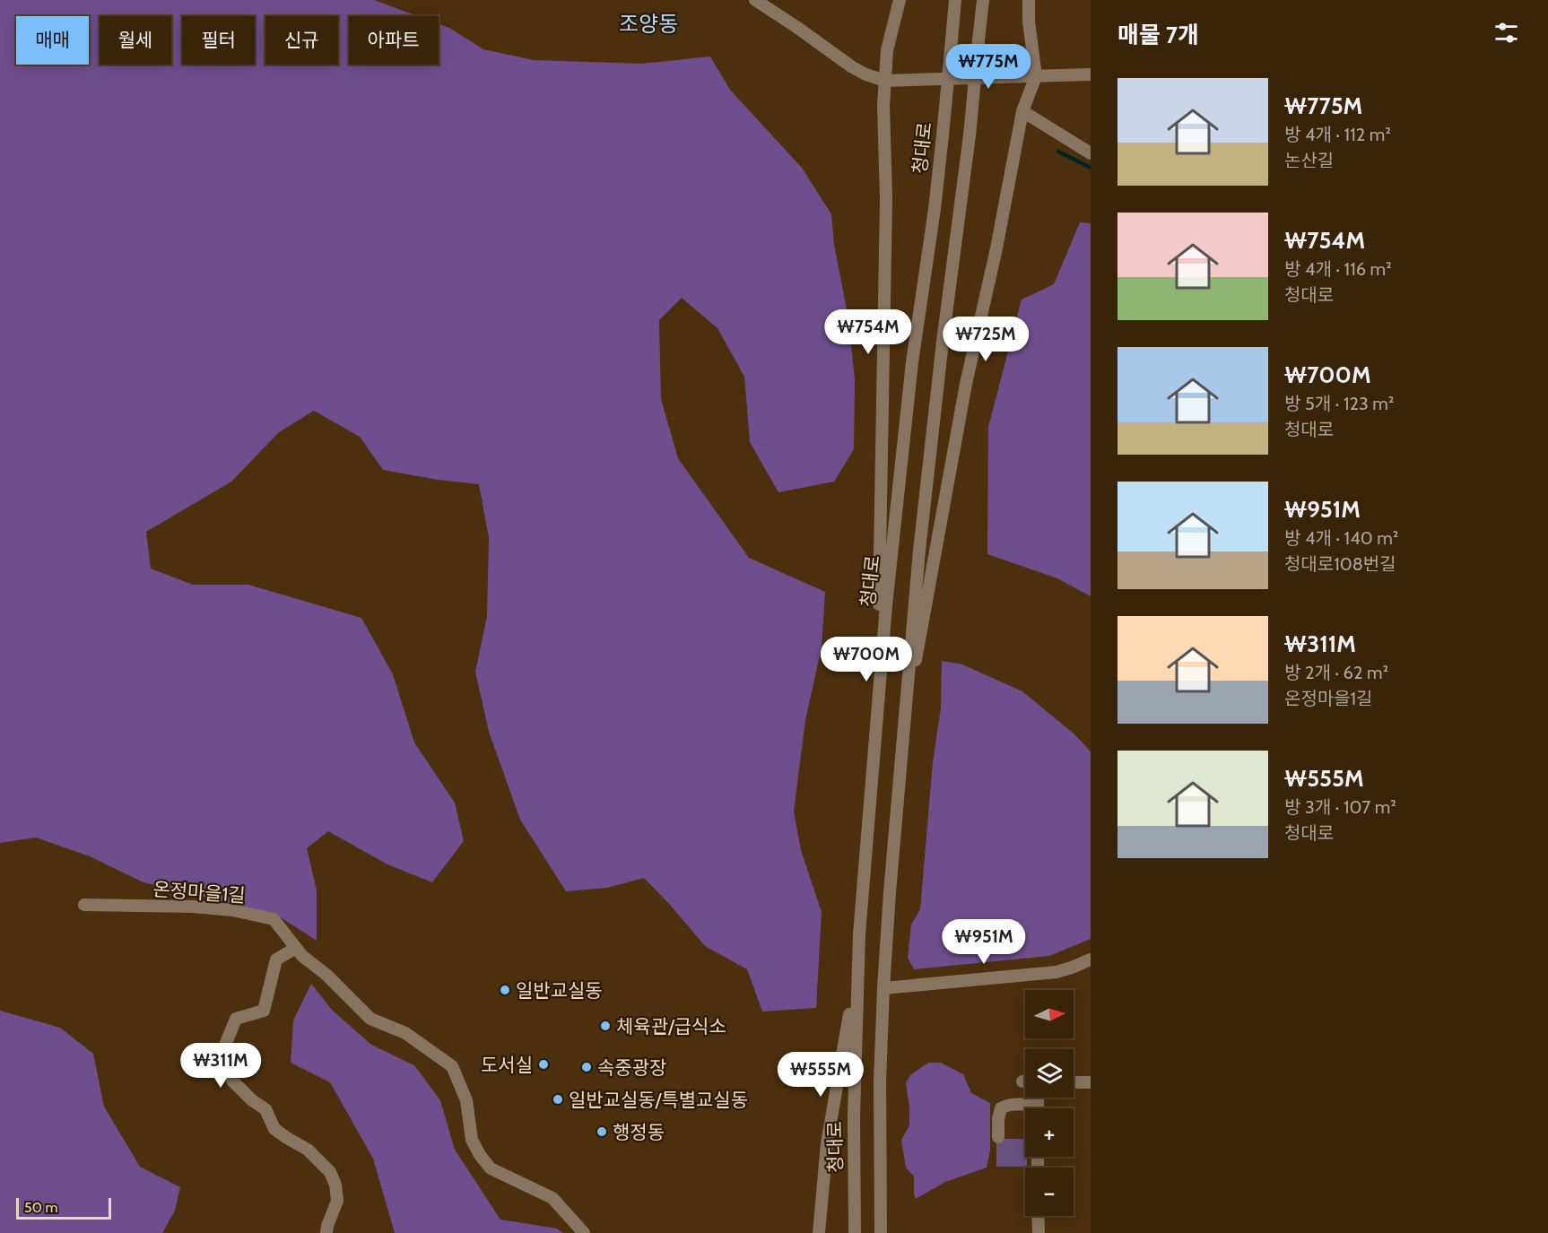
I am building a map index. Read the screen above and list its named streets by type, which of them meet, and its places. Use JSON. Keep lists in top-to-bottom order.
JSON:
{
  "streets": {
    "street": ["청대로", "온정마을1길"]
  },
  "districts": ["조양동"],
  "places": [
    "일반교실동",
    "체육관/급식소",
    "도서실",
    "속중광장",
    "일반교실동/특별교실동",
    "행정동"
  ],
  "scale_bar": "50 m",
  "north": "right",
  "page": {
    "heading": "매물 7개",
    "chip": [
      "매매",
      "월세",
      "필터",
      "신규",
      "아파트"
    ],
    "price": [
      "₩775M",
      "₩754M",
      "₩725M",
      "₩700M",
      "₩951M",
      "₩311M",
      "₩555M"
    ],
    "list": [
      {
        "name": "₩775M",
        "note": "방 4개 · 112 m² · 논산길"
      },
      {
        "name": "₩754M",
        "note": "방 4개 · 116 m² · 청대로"
      },
      {
        "name": "₩700M",
        "note": "방 5개 · 123 m² · 청대로"
      },
      {
        "name": "₩951M",
        "note": "방 4개 · 140 m² · 청대로108번길"
      },
      {
        "name": "₩311M",
        "note": "방 2개 · 62 m² · 온정마을1길"
      },
      {
        "name": "₩555M",
        "note": "방 3개 · 107 m² · 청대로"
      }
    ],
    "map_buttons": ["+", "−"],
    "scale": "50 m"
  }
}
